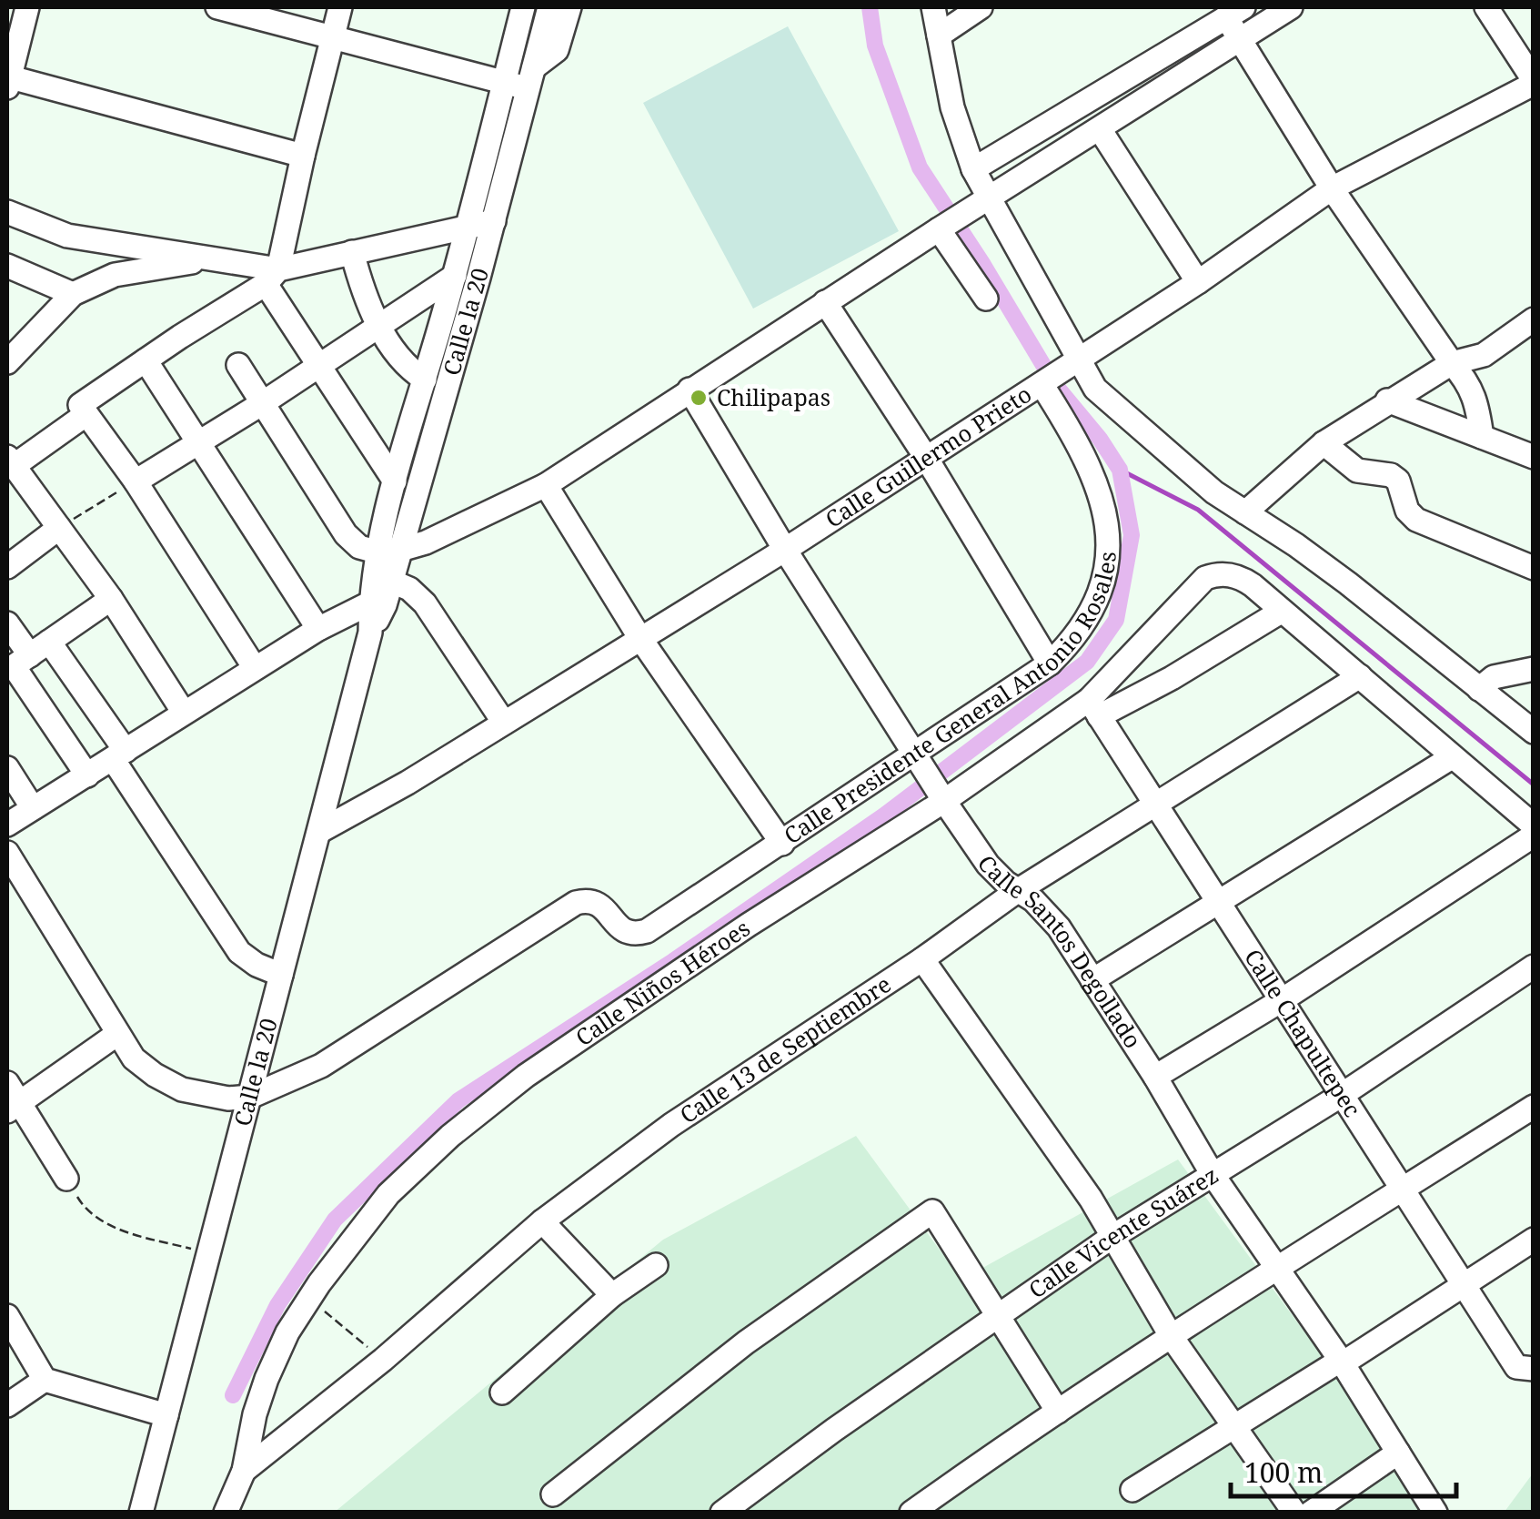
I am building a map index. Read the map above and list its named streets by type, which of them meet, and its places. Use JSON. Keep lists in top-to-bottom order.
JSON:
{
  "streets": {
    "street": [
      "Calle la 20",
      "Calle Guillermo Prieto",
      "Calle Presidente General Antonio Rosales",
      "Calle Santos Degollado",
      "Calle Niños Héroes",
      "Calle Chapultepec",
      "Calle 13 de Septiembre",
      "Calle Vicente Suárez"
    ]
  },
  "crossings": [
    ["Calle la 20", "Calle Guillermo Prieto"],
    ["Calle la 20", "Calle Presidente General Antonio Rosales"],
    ["Calle Guillermo Prieto", "Calle Presidente General Antonio Rosales"],
    ["Calle Guillermo Prieto", "Calle Santos Degollado"],
    ["Calle Presidente General Antonio Rosales", "Calle Santos Degollado"],
    ["Calle Santos Degollado", "Calle Niños Héroes"],
    ["Calle Santos Degollado", "Calle 13 de Septiembre"],
    ["Calle Santos Degollado", "Calle Vicente Suárez"],
    ["Calle Niños Héroes", "Calle Chapultepec"],
    ["Calle Niños Héroes", "Calle 13 de Septiembre"],
    ["Calle Chapultepec", "Calle 13 de Septiembre"],
    ["Calle Chapultepec", "Calle Vicente Suárez"]
  ],
  "places": ["Chilipapas"],
  "scale_bar": "100 m"
}
